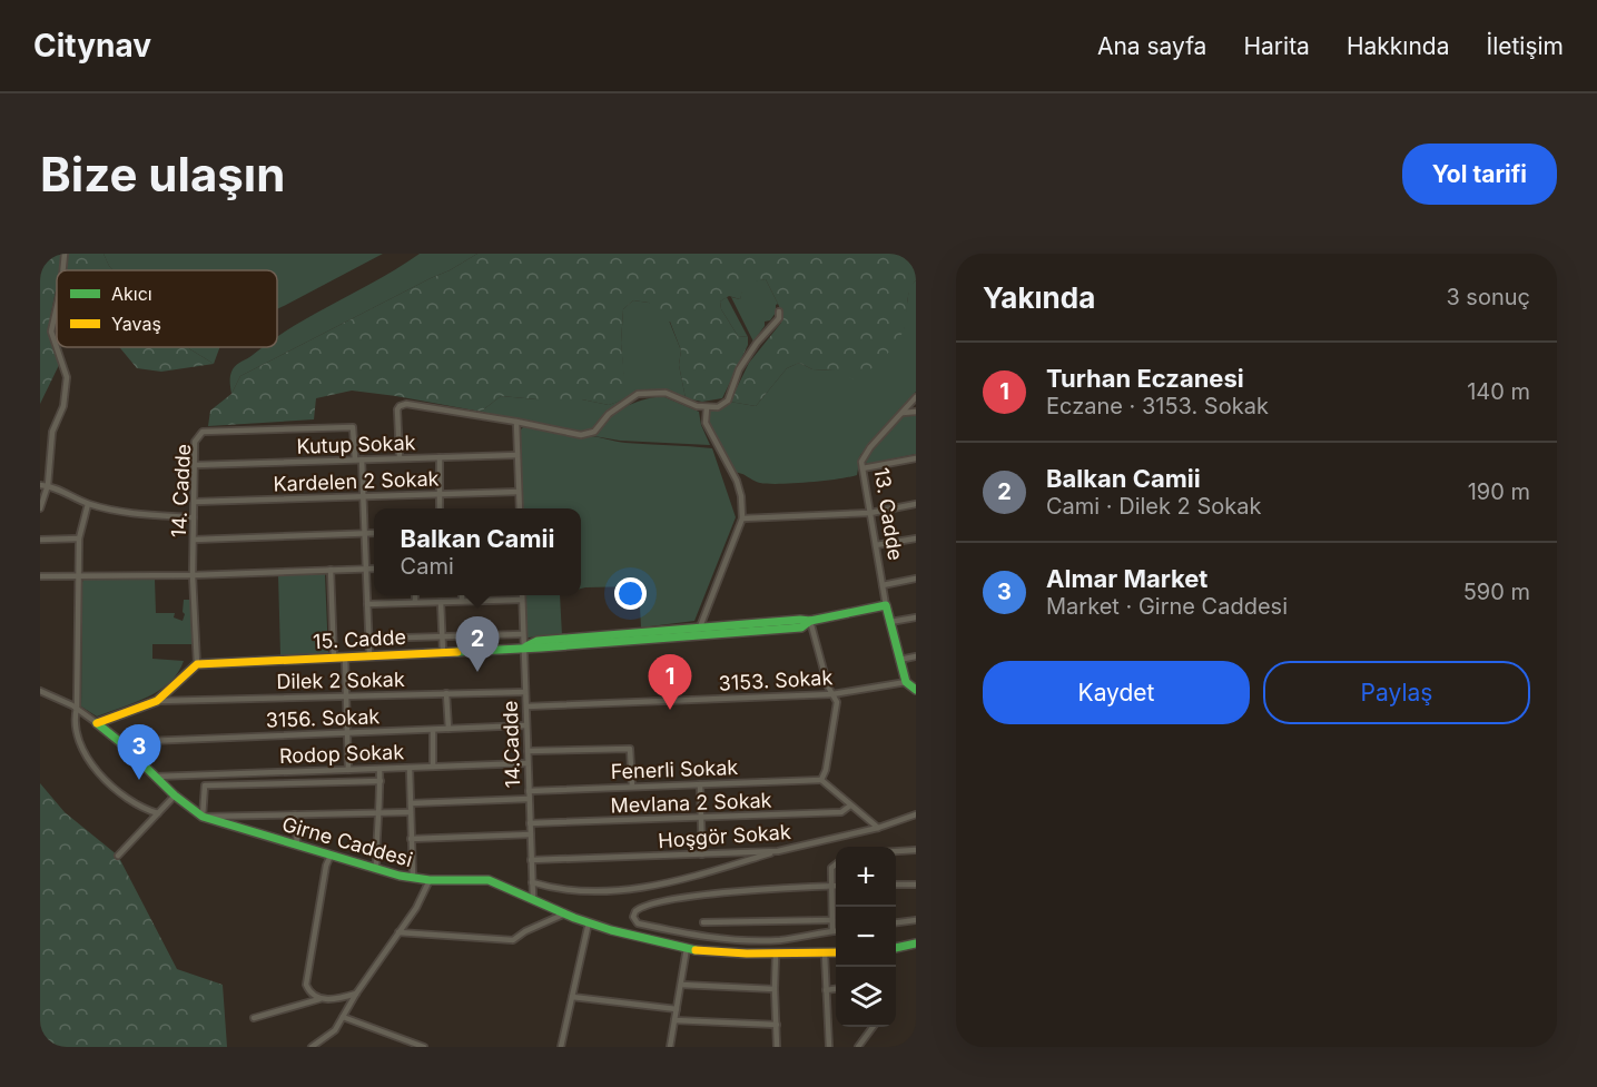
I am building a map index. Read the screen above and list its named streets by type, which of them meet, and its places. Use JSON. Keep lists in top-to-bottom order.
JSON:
{
  "streets": {
    "street": [
      "Kutup Sokak",
      "Kardelen 2 Sokak",
      "14. Cadde",
      "13. Cadde",
      "15. Cadde",
      "Dilek 2 Sokak",
      "3153. Sokak",
      "3156. Sokak",
      "14.Cadde",
      "Rodop Sokak",
      "Fenerli Sokak",
      "Mevlana 2 Sokak",
      "Hoşgör Sokak",
      "Girne Caddesi"
    ]
  },
  "crossings": [
    ["Kutup Sokak", "14. Cadde"],
    ["Kardelen 2 Sokak", "14. Cadde"],
    ["14. Cadde", "15. Cadde"],
    ["13. Cadde", "15. Cadde"],
    ["13. Cadde", "3153. Sokak"],
    ["15. Cadde", "14.Cadde"],
    ["Dilek 2 Sokak", "14.Cadde"],
    ["3153. Sokak", "14.Cadde"],
    ["3156. Sokak", "14.Cadde"],
    ["3156. Sokak", "Girne Caddesi"],
    ["14.Cadde", "Rodop Sokak"],
    ["14.Cadde", "Fenerli Sokak"],
    ["14.Cadde", "Mevlana 2 Sokak"],
    ["14.Cadde", "Hoşgör Sokak"],
    ["14.Cadde", "Girne Caddesi"],
    ["Rodop Sokak", "Girne Caddesi"]
  ],
  "legend": ["Akıcı", "Yavaş"],
  "page": {
    "header": "Citynav",
    "nav": [
      "Ana sayfa",
      "Harita",
      "Hakkında",
      "İletişim"
    ],
    "buttons": [
      "Yol tarifi",
      ["Kaydet", "Paylaş"]
    ],
    "title": "Bize ulaşın",
    "heading": ["Yakında", "3 sonuç"],
    "list": [
      {
        "mark": "1",
        "name": "Turhan Eczanesi",
        "note": "Eczane · 3153. Sokak",
        "value": "140 m"
      },
      {
        "mark": "2",
        "name": "Balkan Camii",
        "note": "Cami · Dilek 2 Sokak",
        "value": "190 m"
      },
      {
        "mark": "3",
        "name": "Almar Market",
        "note": "Market · Girne Caddesi",
        "value": "590 m"
      }
    ],
    "popup": ["Balkan Camii", "Cami"],
    "pins": ["2", "1", "3"],
    "map_buttons": ["+", "−"]
  }
}
